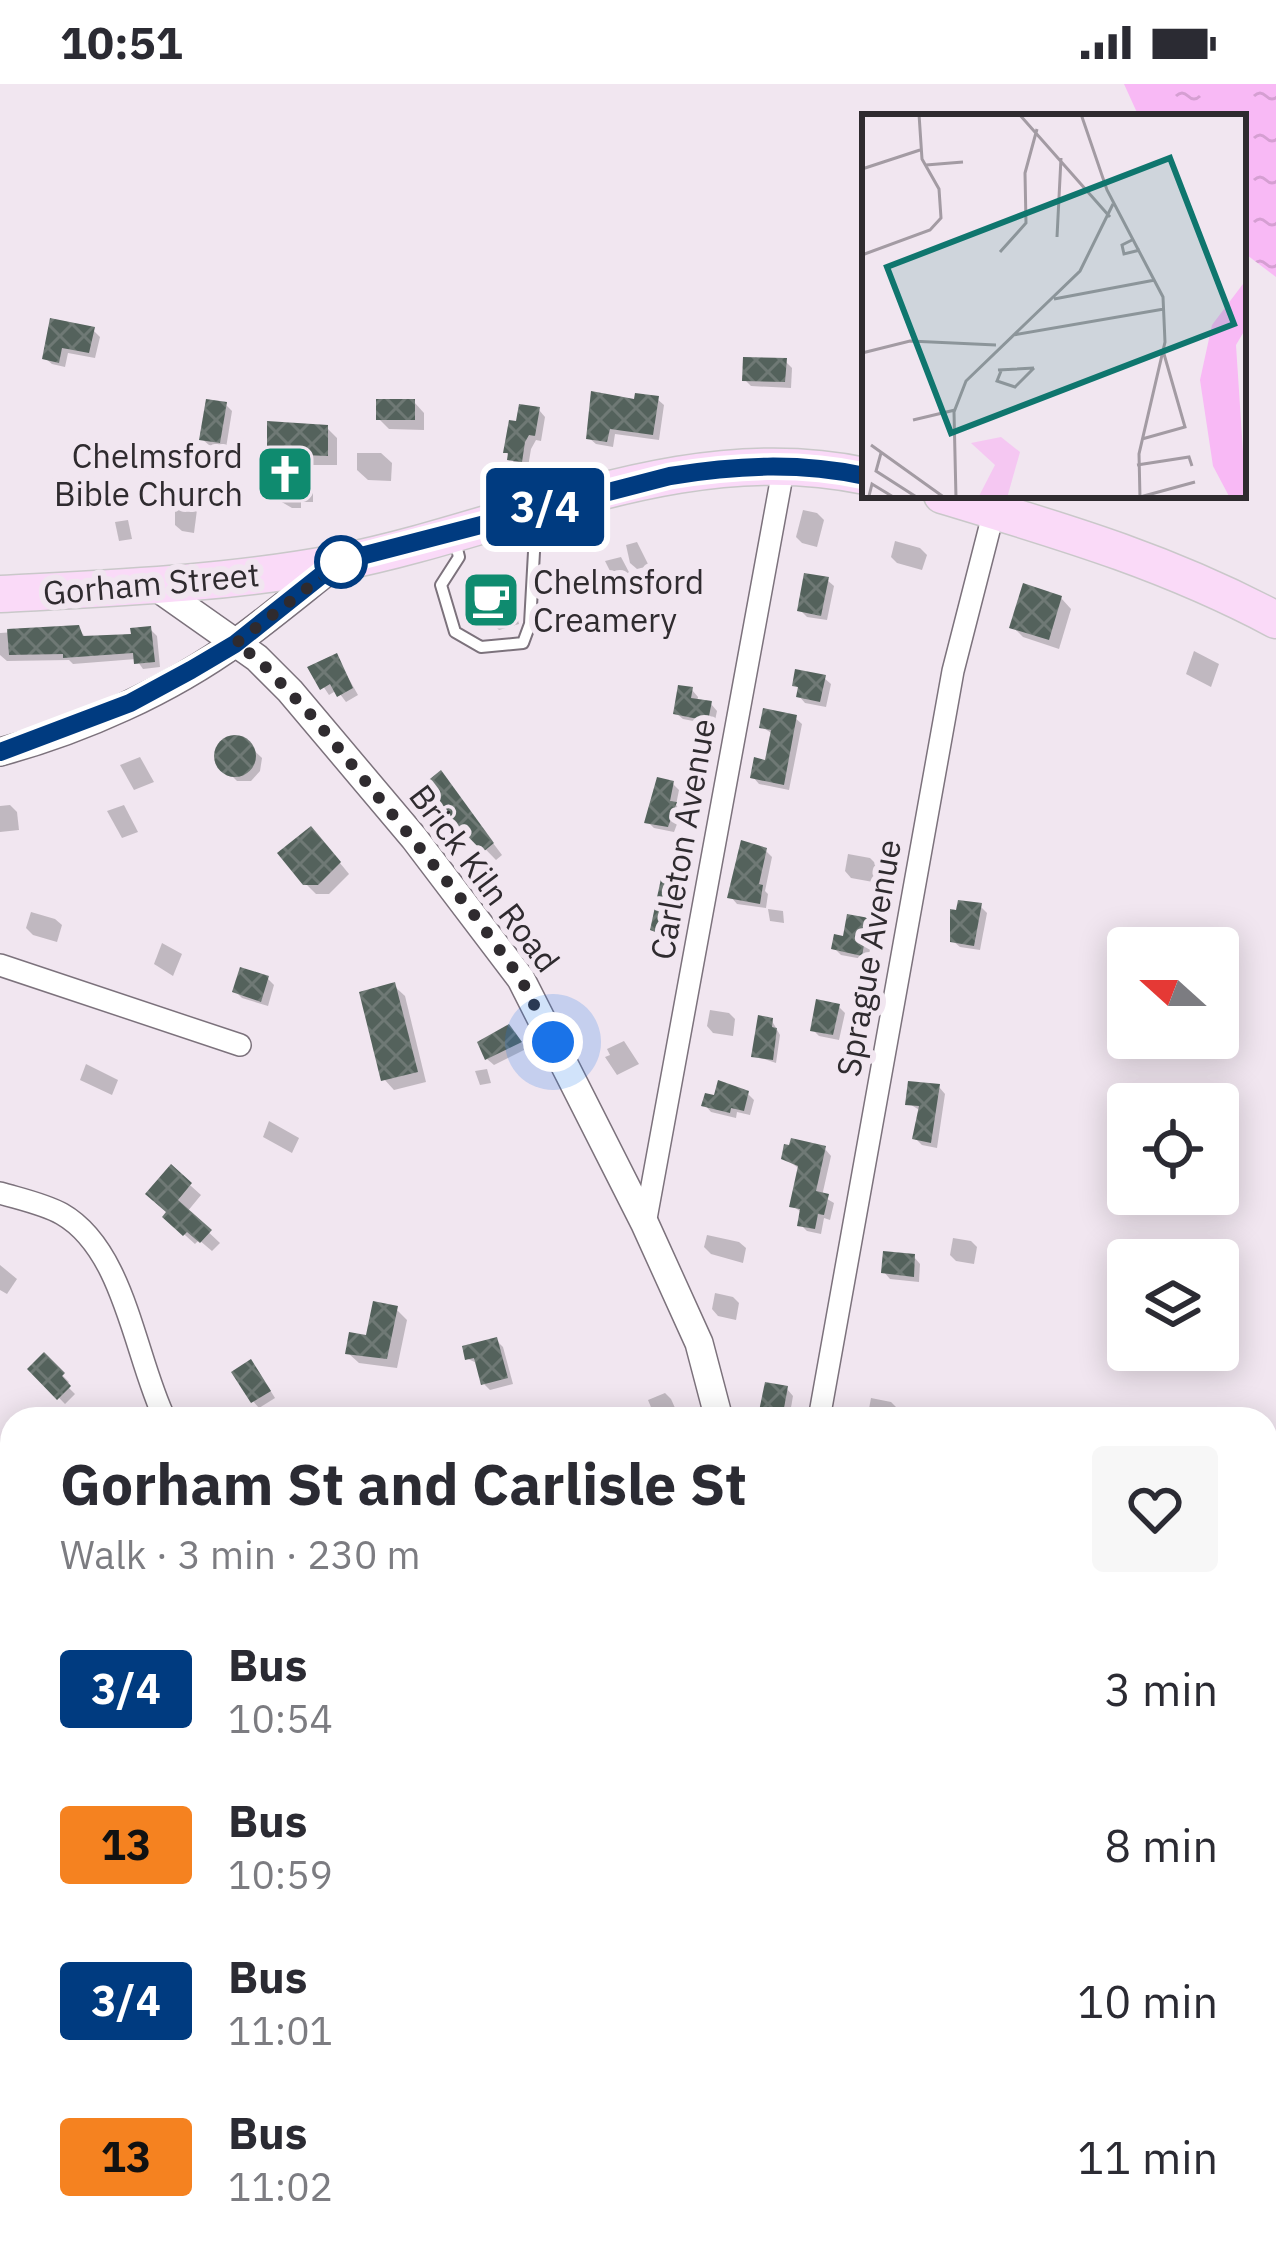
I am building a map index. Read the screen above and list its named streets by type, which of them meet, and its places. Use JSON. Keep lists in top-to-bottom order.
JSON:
{
  "streets": {
    "main road": ["Gorham Street"],
    "street": ["Carleton Avenue", "Brick Kiln Road", "Sprague Avenue"]
  },
  "crossings": [
    ["Gorham Street", "Carleton Avenue"],
    ["Gorham Street", "Brick Kiln Road"],
    ["Carleton Avenue", "Brick Kiln Road"]
  ],
  "places": {
    "church": ["Chelmsford Bible Church"],
    "cafe": ["Chelmsford Creamery"]
  },
  "lines": ["bus line 3/4"],
  "north": "left",
  "page": {
    "status": "10:51",
    "on_map": "3/4",
    "heading": ["Gorham St and Carlisle St", "Walk · 3 min · 230 m"],
    "list": [
      {
        "mark": "3/4",
        "name": "Bus",
        "note": "10:54",
        "value": "3 min"
      },
      {
        "mark": "13",
        "name": "Bus",
        "note": "10:59",
        "value": "8 min"
      },
      {
        "mark": "3/4",
        "name": "Bus",
        "note": "11:01",
        "value": "10 min"
      },
      {
        "mark": "13",
        "name": "Bus",
        "note": "11:02",
        "value": "11 min"
      }
    ]
  }
}
